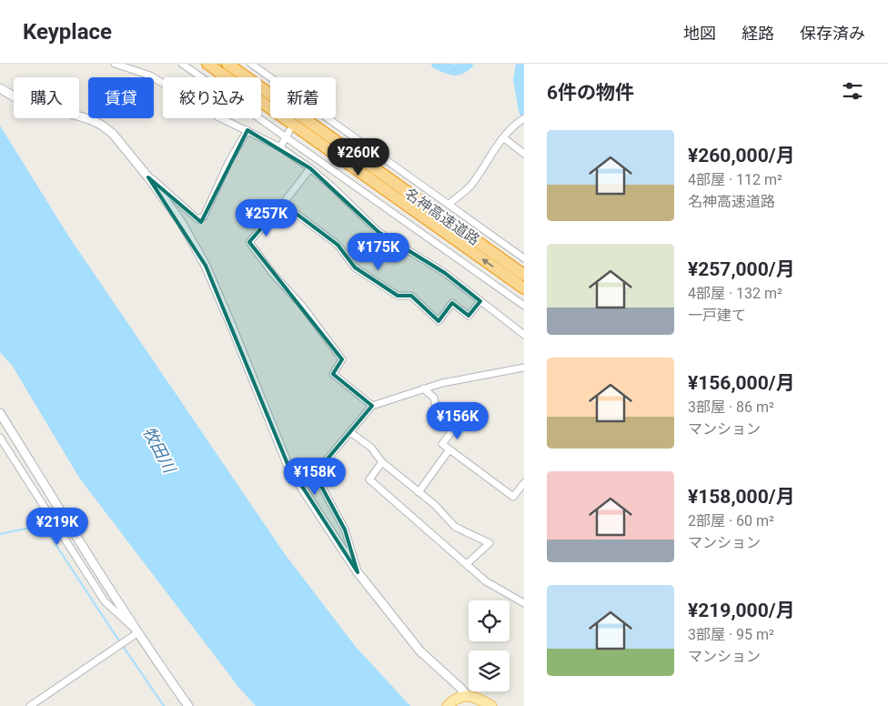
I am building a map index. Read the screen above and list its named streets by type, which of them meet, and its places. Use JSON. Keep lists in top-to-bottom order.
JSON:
{
  "streets": {
    "highway": ["名神高速道路"]
  },
  "water": ["牧田川"],
  "page": {
    "header": "Keyplace",
    "nav": ["地図", "経路", "保存済み"],
    "heading": "6件の物件",
    "chip": [
      "購入",
      "賃貸",
      "絞り込み",
      "新着"
    ],
    "list": [
      {
        "name": "¥260,000/月",
        "note": "4部屋 · 112 m² · 名神高速道路"
      },
      {
        "name": "¥257,000/月",
        "note": "4部屋 · 132 m² · 一戸建て"
      },
      {
        "name": "¥156,000/月",
        "note": "3部屋 · 86 m² · マンション"
      },
      {
        "name": "¥158,000/月",
        "note": "2部屋 · 60 m² · マンション"
      },
      {
        "name": "¥219,000/月",
        "note": "3部屋 · 95 m² · マンション"
      }
    ],
    "price": [
      "¥260K",
      "¥257K",
      "¥175K",
      "¥156K",
      "¥158K",
      "¥219K"
    ]
  }
}
